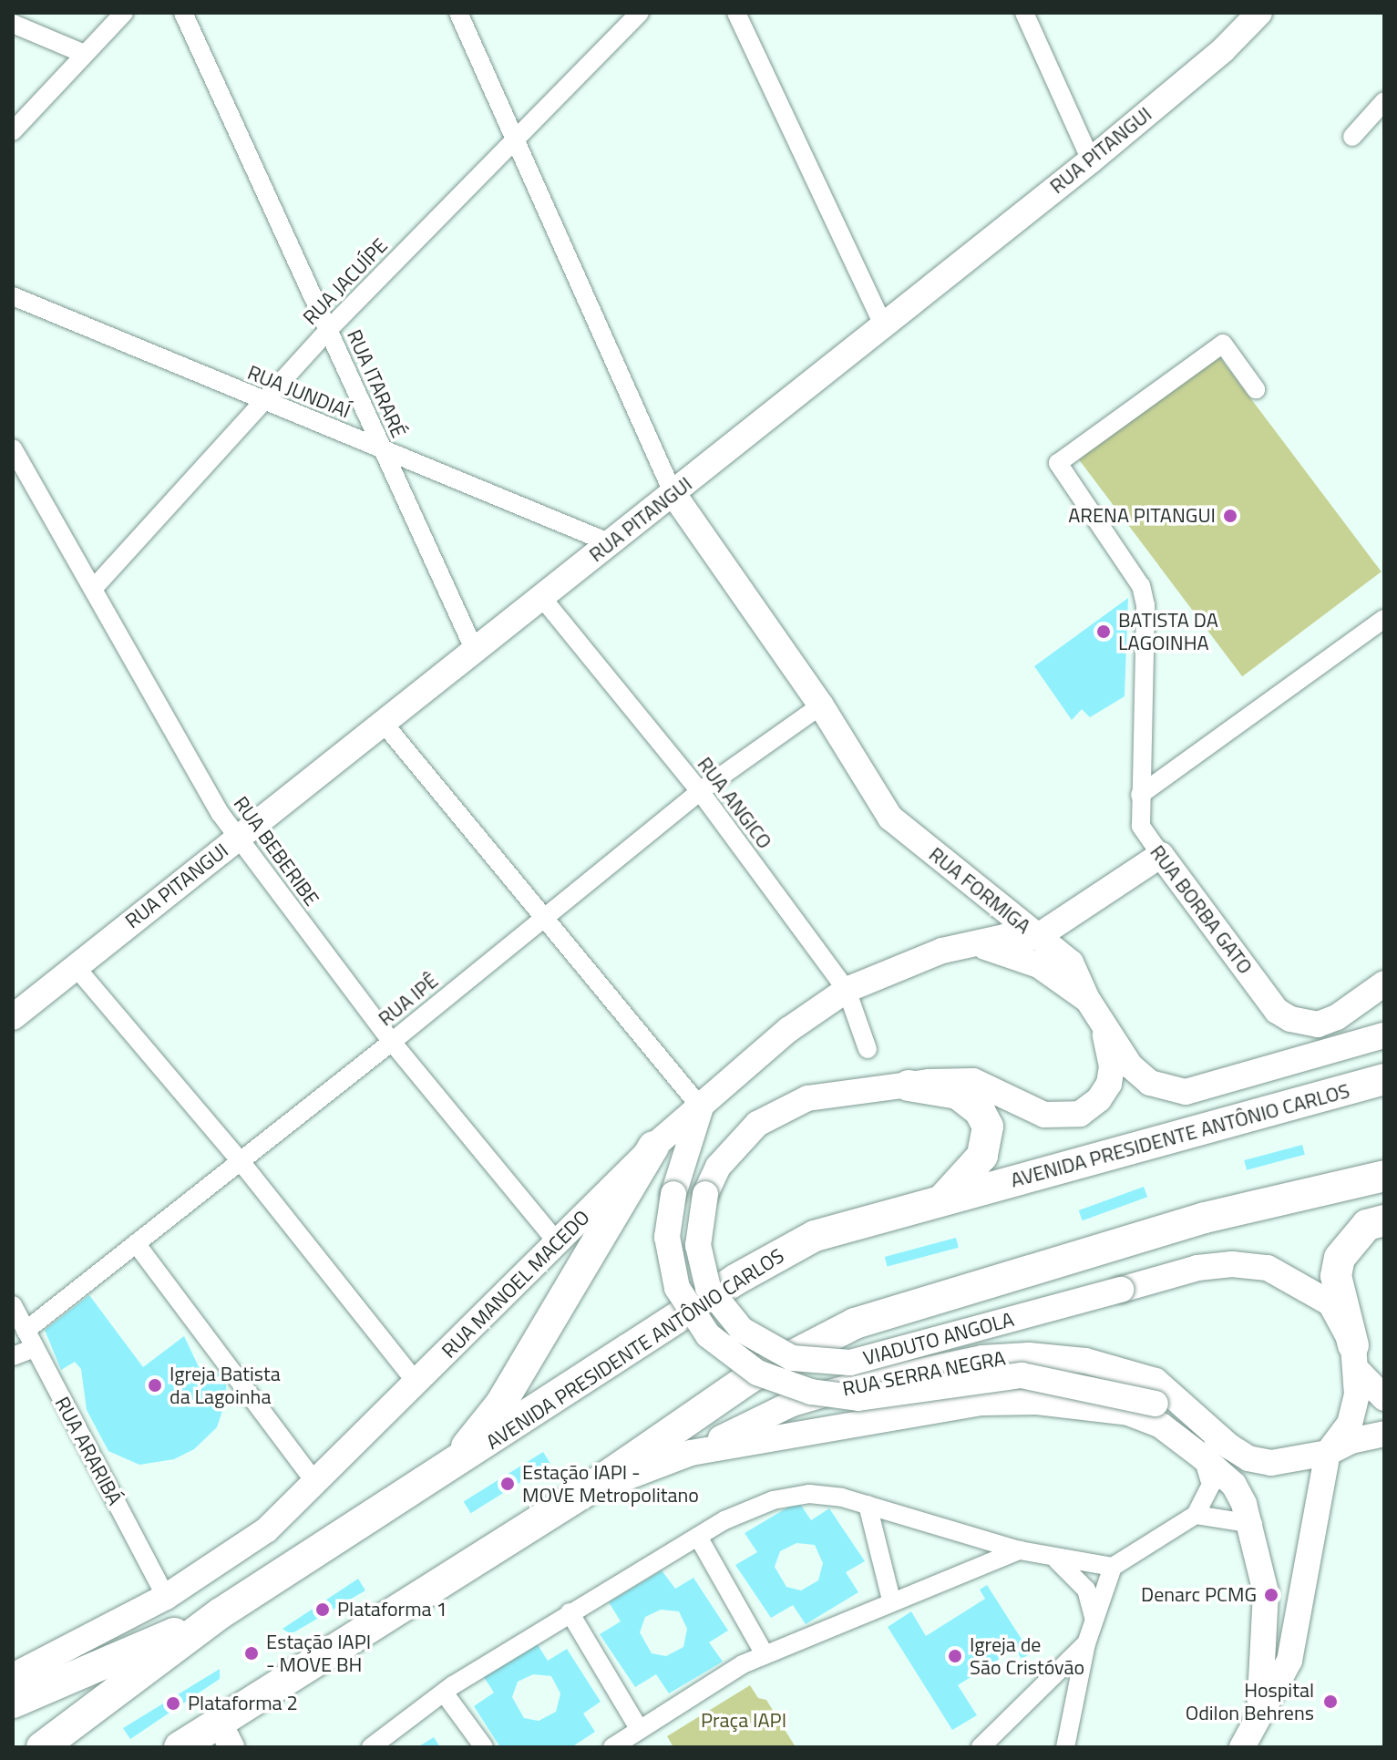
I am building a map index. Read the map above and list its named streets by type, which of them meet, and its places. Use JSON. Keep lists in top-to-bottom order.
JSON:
{
  "streets": {
    "highway": ["AVENIDA PRESIDENTE ANTÔNIO CARLOS"],
    "street": [
      "RUA PITANGUI",
      "RUA JACUÍPE",
      "RUA ITARARÉ",
      "RUA JUNDIAÍ",
      "RUA ANGICO",
      "RUA BEBERIBE",
      "RUA FORMIGA",
      "RUA BORBA GATO",
      "RUA IPÊ",
      "RUA MANOEL MACEDO",
      "VIADUTO ANGOLA",
      "RUA SERRA NEGRA",
      "RUA ARARIBÁ"
    ]
  },
  "crossings": [
    ["RUA PITANGUI", "RUA ITARARÉ"],
    ["RUA PITANGUI", "RUA JUNDIAÍ"],
    ["RUA PITANGUI", "RUA ANGICO"],
    ["RUA PITANGUI", "RUA BEBERIBE"],
    ["RUA PITANGUI", "RUA FORMIGA"],
    ["RUA JACUÍPE", "RUA ITARARÉ"],
    ["RUA JACUÍPE", "RUA JUNDIAÍ"],
    ["RUA JACUÍPE", "RUA BEBERIBE"],
    ["RUA ITARARÉ", "RUA JUNDIAÍ"],
    ["RUA ANGICO", "RUA IPÊ"],
    ["RUA ANGICO", "RUA MANOEL MACEDO"],
    ["RUA BEBERIBE", "RUA IPÊ"],
    ["RUA BEBERIBE", "RUA MANOEL MACEDO"],
    ["RUA FORMIGA", "RUA IPÊ"],
    ["RUA FORMIGA", "RUA MANOEL MACEDO"],
    ["RUA FORMIGA", "VIADUTO ANGOLA"],
    ["RUA IPÊ", "RUA ARARIBÁ"],
    ["RUA MANOEL MACEDO", "VIADUTO ANGOLA"],
    ["RUA MANOEL MACEDO", "RUA ARARIBÁ"],
    ["VIADUTO ANGOLA", "RUA SERRA NEGRA"]
  ],
  "parks": ["Praça IAPI"],
  "places": [
    "ARENA PITANGUI",
    "BATISTA DA LAGOINHA",
    "Igreja Batista da Lagoinha",
    "Estação IAPI - MOVE Metropolitano",
    "Denarc PCMG",
    "Plataforma 1",
    "Estação IAPI - MOVE BH",
    "Igreja de São Cristóvão",
    "Hospital Odilon Behrens",
    "Plataforma 2"
  ]
}
